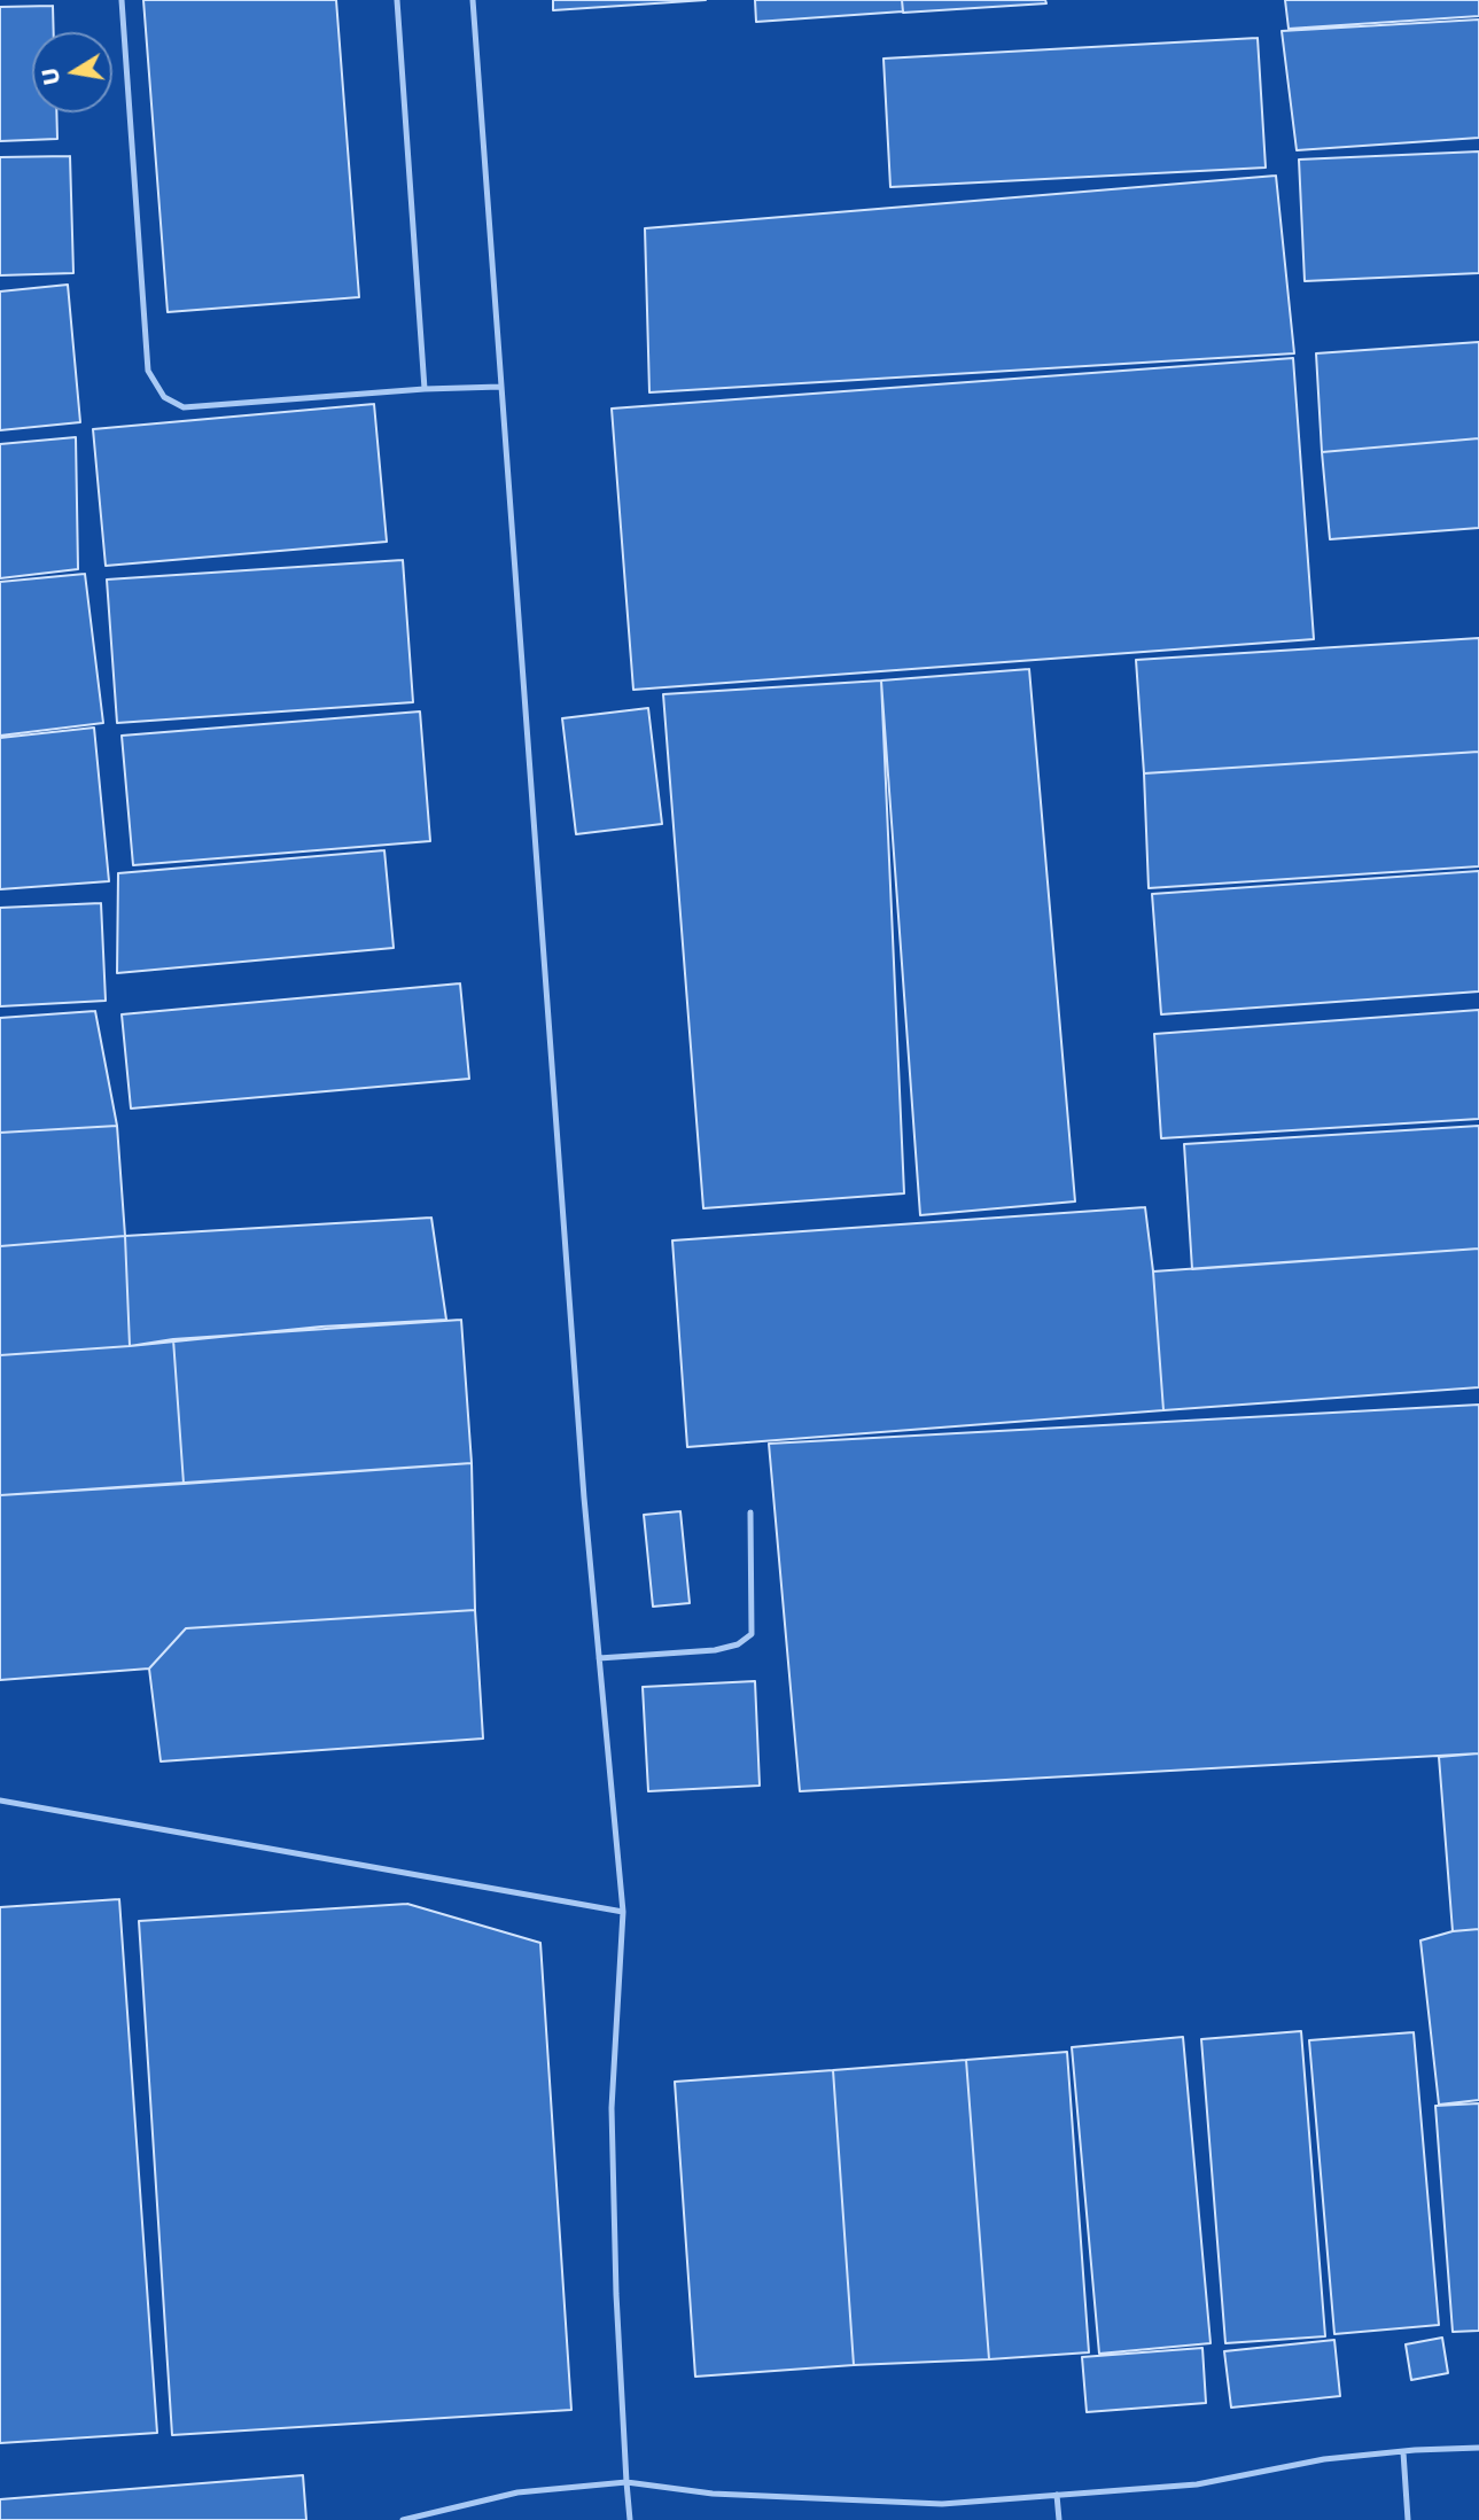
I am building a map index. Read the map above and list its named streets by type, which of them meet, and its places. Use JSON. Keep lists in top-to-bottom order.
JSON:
{
  "north": "left"
}
